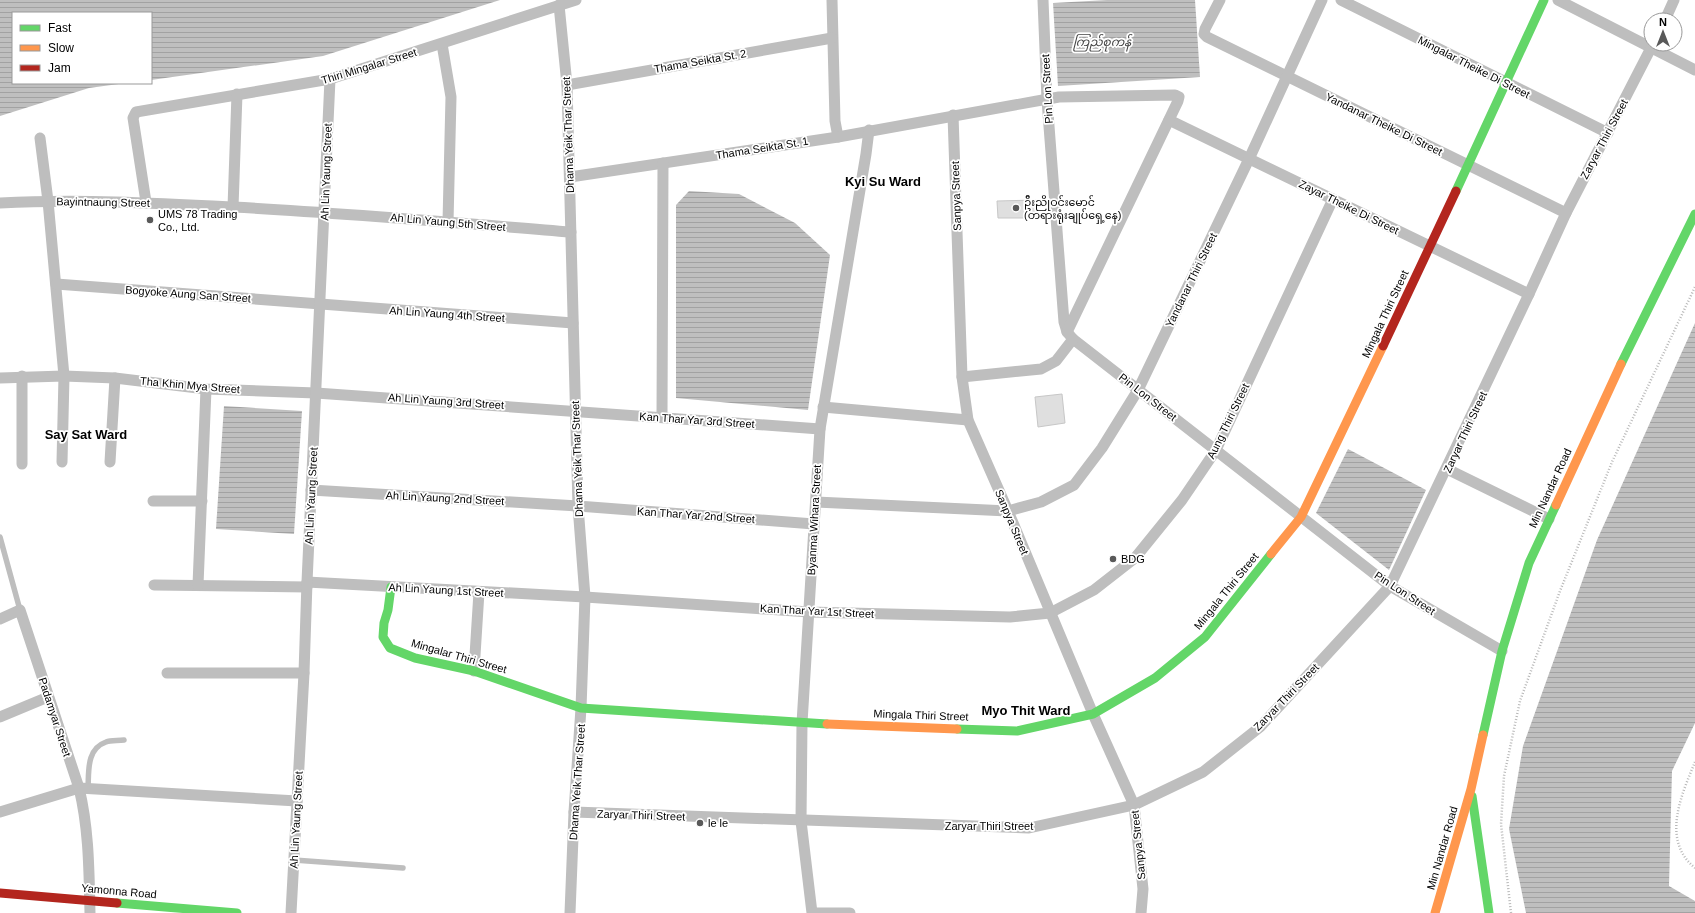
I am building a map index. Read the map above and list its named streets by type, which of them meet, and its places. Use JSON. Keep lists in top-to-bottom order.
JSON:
{
  "streets": {
    "street": [
      "Thama Seikta St. 2",
      "Thiri Mingalar Street",
      "Mingalar Theike Di Street",
      "Pin Lon Street",
      "Yandanar Theike Di Street",
      "Dhama Yeik Thar Street",
      "Zaryar Thiri Street",
      "Thama Seikta St. 1",
      "Ah Lin Yaung Street",
      "Sanpya Street",
      "Bayintnaung Street",
      "Zayar Theike Di Street",
      "Ah Lin Yaung 5th Street",
      "Yandanar Thiri Street",
      "Bogyoke Aung San Street",
      "Ah Lin Yaung 4th Street",
      "Mingala Thiri Street",
      "Tha Khin Mya Street",
      "Ah Lin Yaung 3rd Street",
      "Kan Thar Yar 3rd Street",
      "Aung Thiri Street",
      "Min Nandar Road",
      "Ah Lin Yaung 2nd Street",
      "Kan Thar Yar 2nd Street",
      "Byanma Wihara Street",
      "Ah Lin Yaung 1st Street",
      "Kan Thar Yar 1st Street",
      "Mingalar Thiri Street",
      "Padamyar Street",
      "Yamonna Road"
    ]
  },
  "crossings": [
    ["Thama Seikta St. 2", "Dhama Yeik Thar Street"],
    ["Thiri Mingalar Street", "Dhama Yeik Thar Street"],
    ["Thiri Mingalar Street", "Ah Lin Yaung Street"],
    ["Thiri Mingalar Street", "Bayintnaung Street"],
    ["Mingalar Theike Di Street", "Zaryar Thiri Street"],
    ["Mingalar Theike Di Street", "Mingala Thiri Street"],
    ["Pin Lon Street", "Zaryar Thiri Street"],
    ["Pin Lon Street", "Thama Seikta St. 1"],
    ["Pin Lon Street", "Yandanar Thiri Street"],
    ["Pin Lon Street", "Mingala Thiri Street"],
    ["Pin Lon Street", "Aung Thiri Street"],
    ["Pin Lon Street", "Min Nandar Road"],
    ["Yandanar Theike Di Street", "Zaryar Thiri Street"],
    ["Yandanar Theike Di Street", "Yandanar Thiri Street"],
    ["Yandanar Theike Di Street", "Mingala Thiri Street"],
    ["Dhama Yeik Thar Street", "Zaryar Thiri Street"],
    ["Dhama Yeik Thar Street", "Thama Seikta St. 1"],
    ["Dhama Yeik Thar Street", "Ah Lin Yaung 5th Street"],
    ["Dhama Yeik Thar Street", "Ah Lin Yaung 4th Street"],
    ["Dhama Yeik Thar Street", "Mingala Thiri Street"],
    ["Dhama Yeik Thar Street", "Ah Lin Yaung 3rd Street"],
    ["Dhama Yeik Thar Street", "Kan Thar Yar 3rd Street"],
    ["Dhama Yeik Thar Street", "Ah Lin Yaung 2nd Street"],
    ["Dhama Yeik Thar Street", "Kan Thar Yar 2nd Street"],
    ["Dhama Yeik Thar Street", "Ah Lin Yaung 1st Street"],
    ["Dhama Yeik Thar Street", "Kan Thar Yar 1st Street"],
    ["Dhama Yeik Thar Street", "Mingalar Thiri Street"],
    ["Zaryar Thiri Street", "Sanpya Street"],
    ["Zaryar Thiri Street", "Zayar Theike Di Street"],
    ["Zaryar Thiri Street", "Byanma Wihara Street"],
    ["Thama Seikta St. 1", "Sanpya Street"],
    ["Thama Seikta St. 1", "Zayar Theike Di Street"],
    ["Thama Seikta St. 1", "Byanma Wihara Street"],
    ["Ah Lin Yaung Street", "Bayintnaung Street"],
    ["Ah Lin Yaung Street", "Ah Lin Yaung 5th Street"],
    ["Ah Lin Yaung Street", "Bogyoke Aung San Street"],
    ["Ah Lin Yaung Street", "Ah Lin Yaung 4th Street"],
    ["Ah Lin Yaung Street", "Tha Khin Mya Street"],
    ["Ah Lin Yaung Street", "Ah Lin Yaung 3rd Street"],
    ["Ah Lin Yaung Street", "Ah Lin Yaung 2nd Street"],
    ["Ah Lin Yaung Street", "Ah Lin Yaung 1st Street"],
    ["Sanpya Street", "Yandanar Thiri Street"],
    ["Sanpya Street", "Mingala Thiri Street"],
    ["Sanpya Street", "Aung Thiri Street"],
    ["Sanpya Street", "Kan Thar Yar 1st Street"],
    ["Bayintnaung Street", "Ah Lin Yaung 5th Street"],
    ["Zayar Theike Di Street", "Yandanar Thiri Street"],
    ["Zayar Theike Di Street", "Mingala Thiri Street"],
    ["Zayar Theike Di Street", "Aung Thiri Street"],
    ["Yandanar Thiri Street", "Byanma Wihara Street"],
    ["Bogyoke Aung San Street", "Ah Lin Yaung 4th Street"],
    ["Mingala Thiri Street", "Byanma Wihara Street"],
    ["Mingala Thiri Street", "Mingalar Thiri Street"],
    ["Tha Khin Mya Street", "Ah Lin Yaung 3rd Street"],
    ["Ah Lin Yaung 3rd Street", "Kan Thar Yar 3rd Street"],
    ["Kan Thar Yar 3rd Street", "Byanma Wihara Street"],
    ["Aung Thiri Street", "Kan Thar Yar 1st Street"],
    ["Ah Lin Yaung 2nd Street", "Kan Thar Yar 2nd Street"],
    ["Kan Thar Yar 2nd Street", "Byanma Wihara Street"],
    ["Byanma Wihara Street", "Kan Thar Yar 1st Street"],
    ["Ah Lin Yaung 1st Street", "Kan Thar Yar 1st Street"],
    ["Ah Lin Yaung 1st Street", "Mingalar Thiri Street"],
    ["Padamyar Street", "Yamonna Road"]
  ],
  "districts": ["Kyi Su Ward", "Say Sat Ward", "Myo Thit Ward"],
  "water": ["ကြည်စုကန်"],
  "places": [
    "ဦးညိုဝင်းမောင် (တရားရုံးချုပ်ရှေ့နေ)",
    "UMS 78 Trading Co., Ltd.",
    "BDG",
    "le le"
  ],
  "legend": ["Fast", "Slow", "Jam"],
  "north": "top"
}
